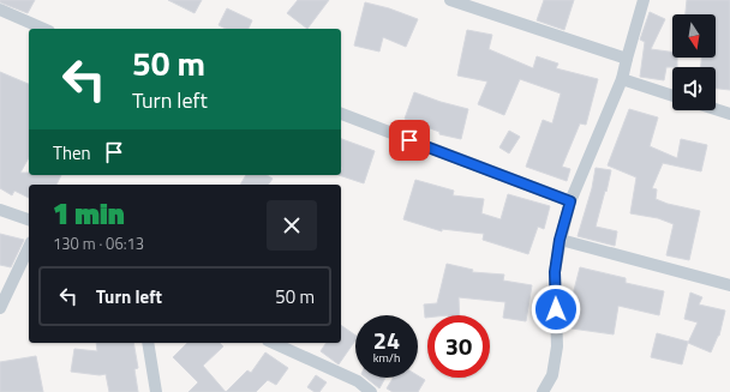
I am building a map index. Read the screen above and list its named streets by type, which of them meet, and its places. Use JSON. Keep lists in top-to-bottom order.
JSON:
{
  "north": "bottom",
  "page": {
    "turn": ["50 m", "Turn left"],
    "then": "Then",
    "heading": ["1 min", "130 m · 06:13"],
    "list": [
      {
        "name": "Turn left",
        "value": "50 m"
      }
    ],
    "speed": "24 km/h",
    "limit": "30"
  }
}
